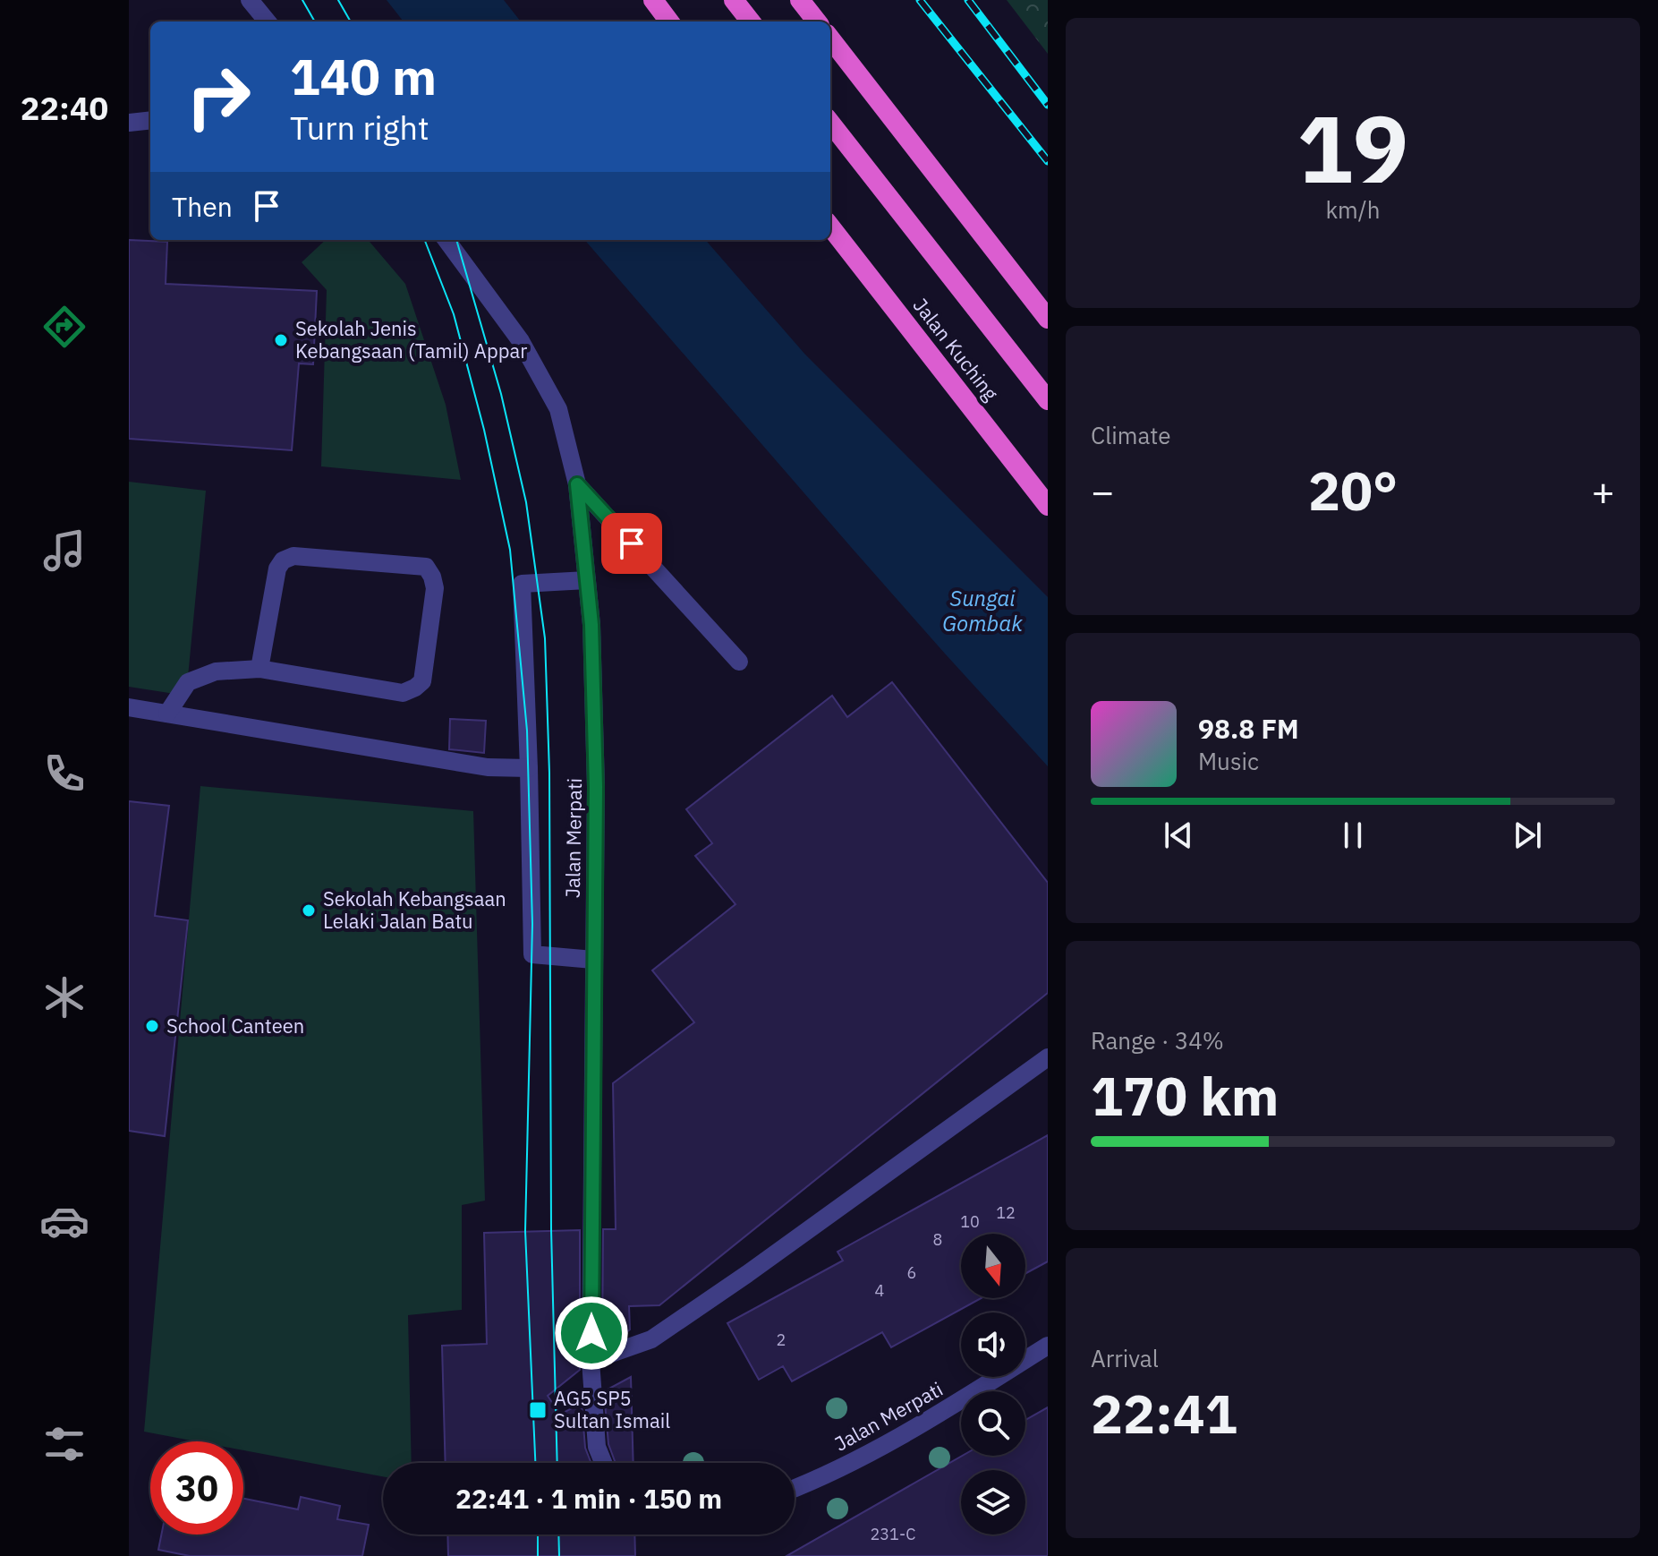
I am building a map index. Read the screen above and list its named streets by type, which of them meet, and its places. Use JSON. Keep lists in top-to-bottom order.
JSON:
{
  "streets": {
    "highway": ["Jalan Kuching"],
    "street": ["Jalan Merpati"]
  },
  "water": ["Sungai Gombak"],
  "places": {
    "other": ["Sekolah Jenis Kebangsaan (Tamil) Appar", "Sekolah Kebangsaan Lelaki Jalan Batu", "School Canteen"],
    "transit": ["AG5 SP5 Sultan Ismail"]
  },
  "house_numbers": [
    "12",
    "10",
    "8",
    "6",
    "4",
    "2",
    "231-C"
  ],
  "north": "bottom",
  "page": {
    "tabs": "22:40",
    "tile": [
      ["19", "km/h"],
      "Climate",
      ["Range · 34%", "170 km"],
      ["Arrival", "22:41"]
    ],
    "turn": ["140 m", "Turn right"],
    "then": "Then",
    "heat": ["−", "20°", "+"],
    "song": ["98.8 FM", "Music"],
    "limit": "30",
    "trip": "22:41 · 1 min · 150 m"
  }
}
